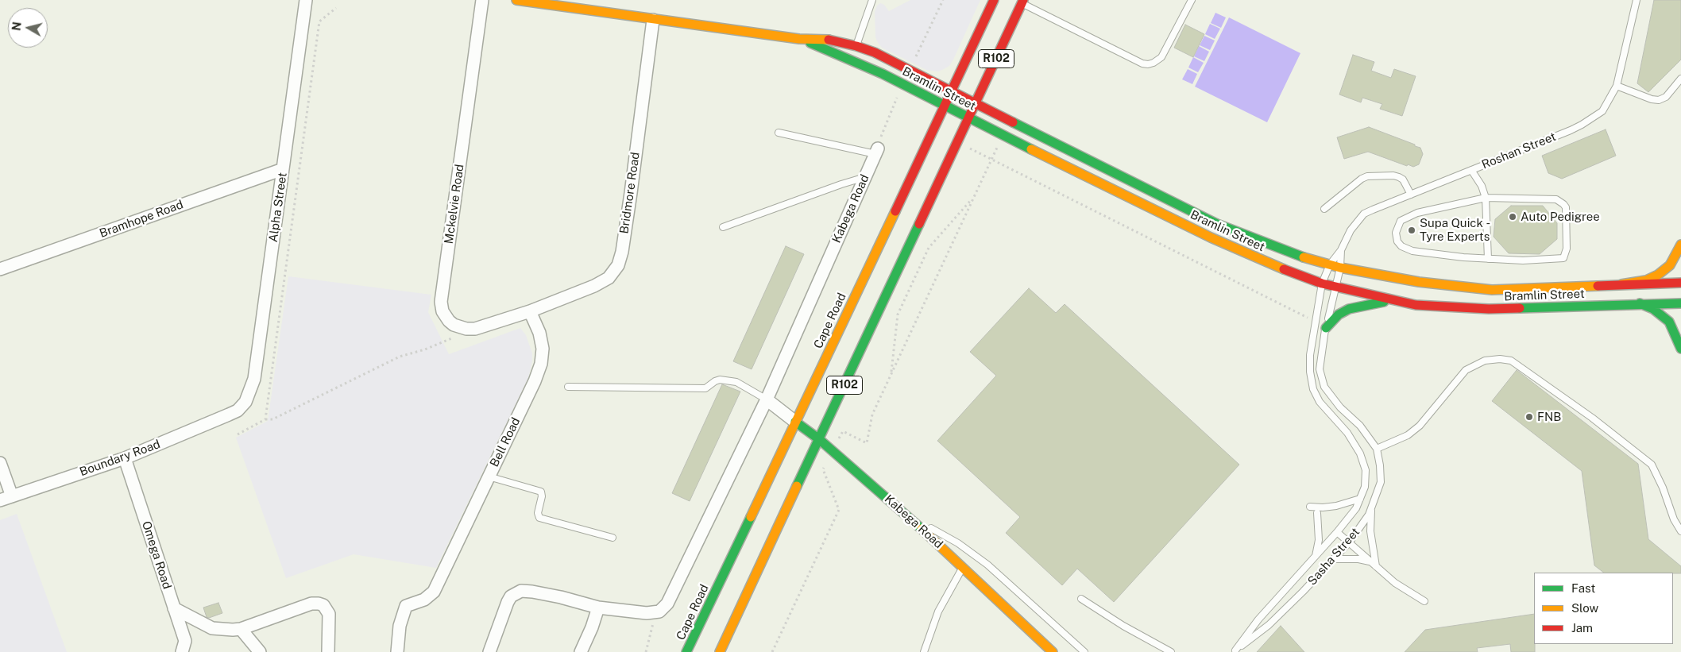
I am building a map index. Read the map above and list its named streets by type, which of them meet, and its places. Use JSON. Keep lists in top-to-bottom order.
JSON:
{
  "streets": {
    "main road": [
      "R102",
      "Bramlin Street",
      "Kabega Road",
      "Cape Road"
    ],
    "street": [
      "Bridmore Road",
      "Mckelvie Road",
      "Alpha Street",
      "Bramhope Road",
      "Bell Road",
      "Boundary Road",
      "Omega Road"
    ],
    "lane": ["Roshan Street", "Sasha Street"]
  },
  "crossings": [
    ["R102", "Bramlin Street"],
    ["R102", "Kabega Road"],
    ["Bramlin Street", "Roshan Street"],
    ["Bramlin Street", "Bridmore Road"],
    ["Bramlin Street", "Cape Road"],
    ["Bramlin Street", "Sasha Street"],
    ["Roshan Street", "Sasha Street"],
    ["Bridmore Road", "Mckelvie Road"],
    ["Bridmore Road", "Bell Road"],
    ["Mckelvie Road", "Bell Road"],
    ["Alpha Street", "Bramhope Road"],
    ["Alpha Street", "Boundary Road"],
    ["Kabega Road", "Cape Road"],
    ["Boundary Road", "Omega Road"]
  ],
  "places": ["Auto Pedigree", "Supa Quick - Tyre Experts", "FNB"],
  "legend": ["Fast", "Slow", "Jam"],
  "north": "left"
}
